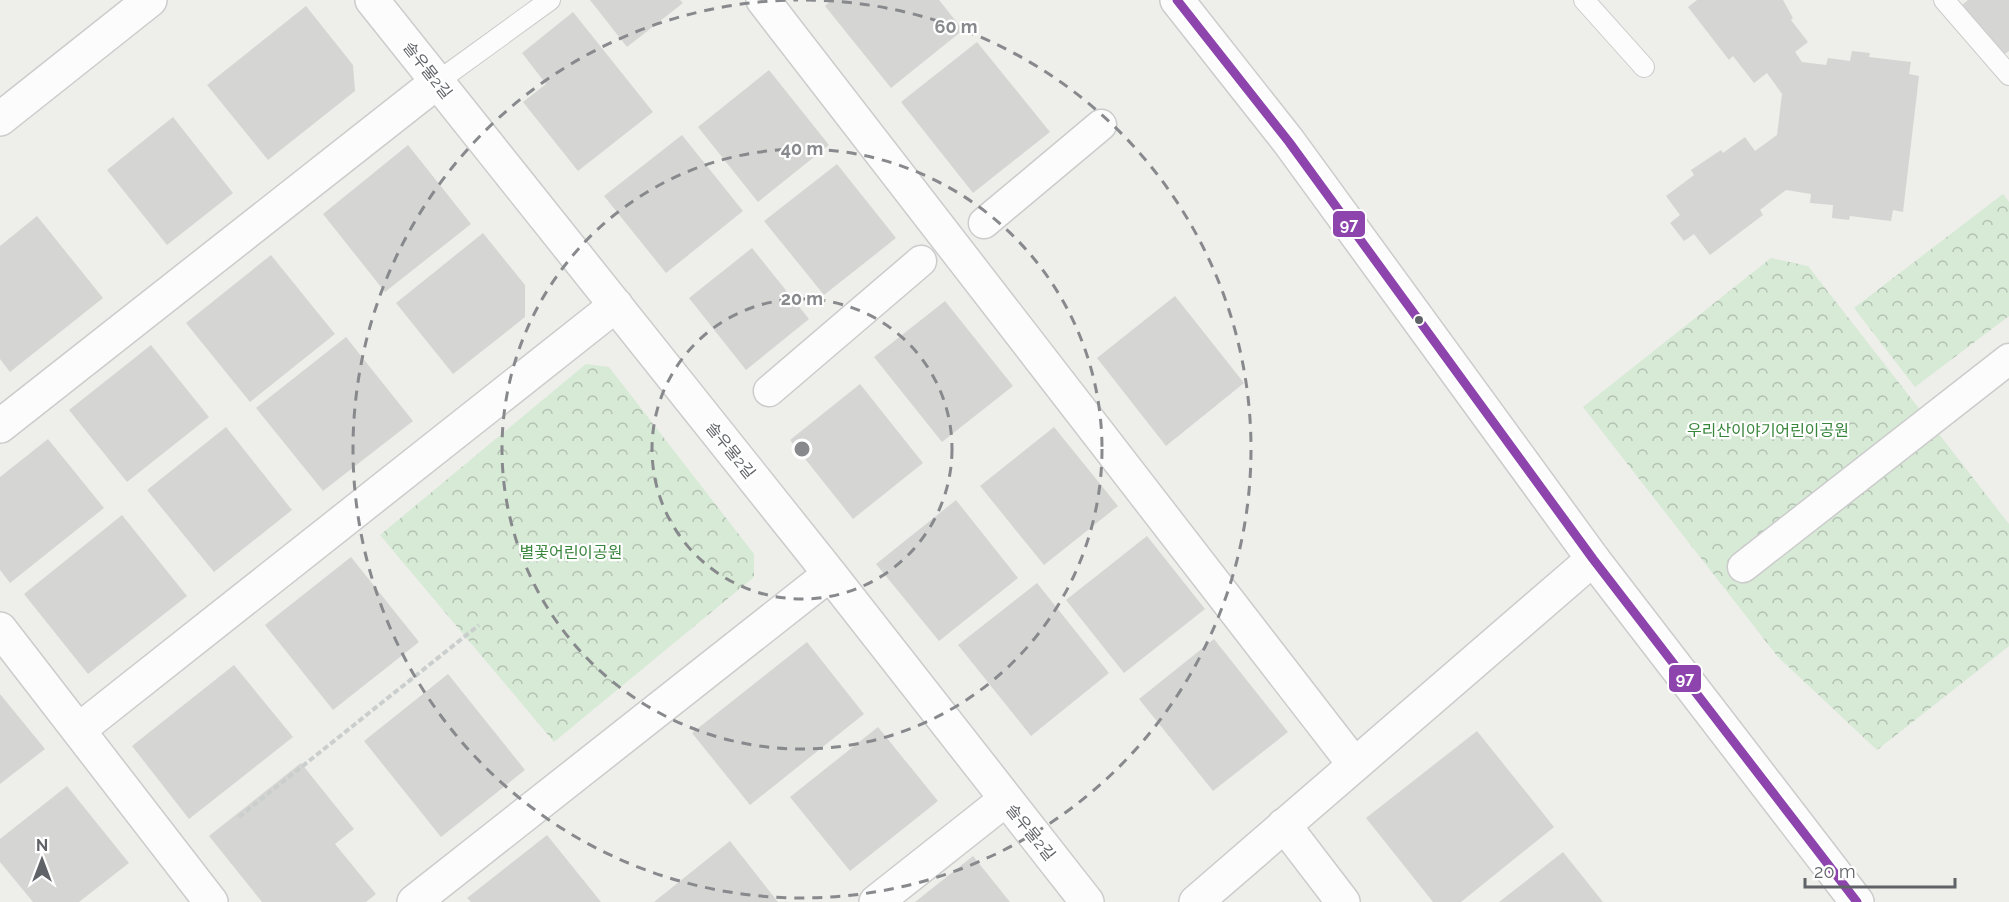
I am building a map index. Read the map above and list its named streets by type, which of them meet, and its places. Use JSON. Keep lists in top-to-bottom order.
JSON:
{
  "streets": {
    "street": ["솔우물2길"]
  },
  "parks": ["우리산이야기어린이공원", "별꽃어린이공원"],
  "lines": ["transit line 97"],
  "scale_bar": "20 m",
  "north": "top",
  "rings": ["60 m", "40 m", "20 m"]
}
